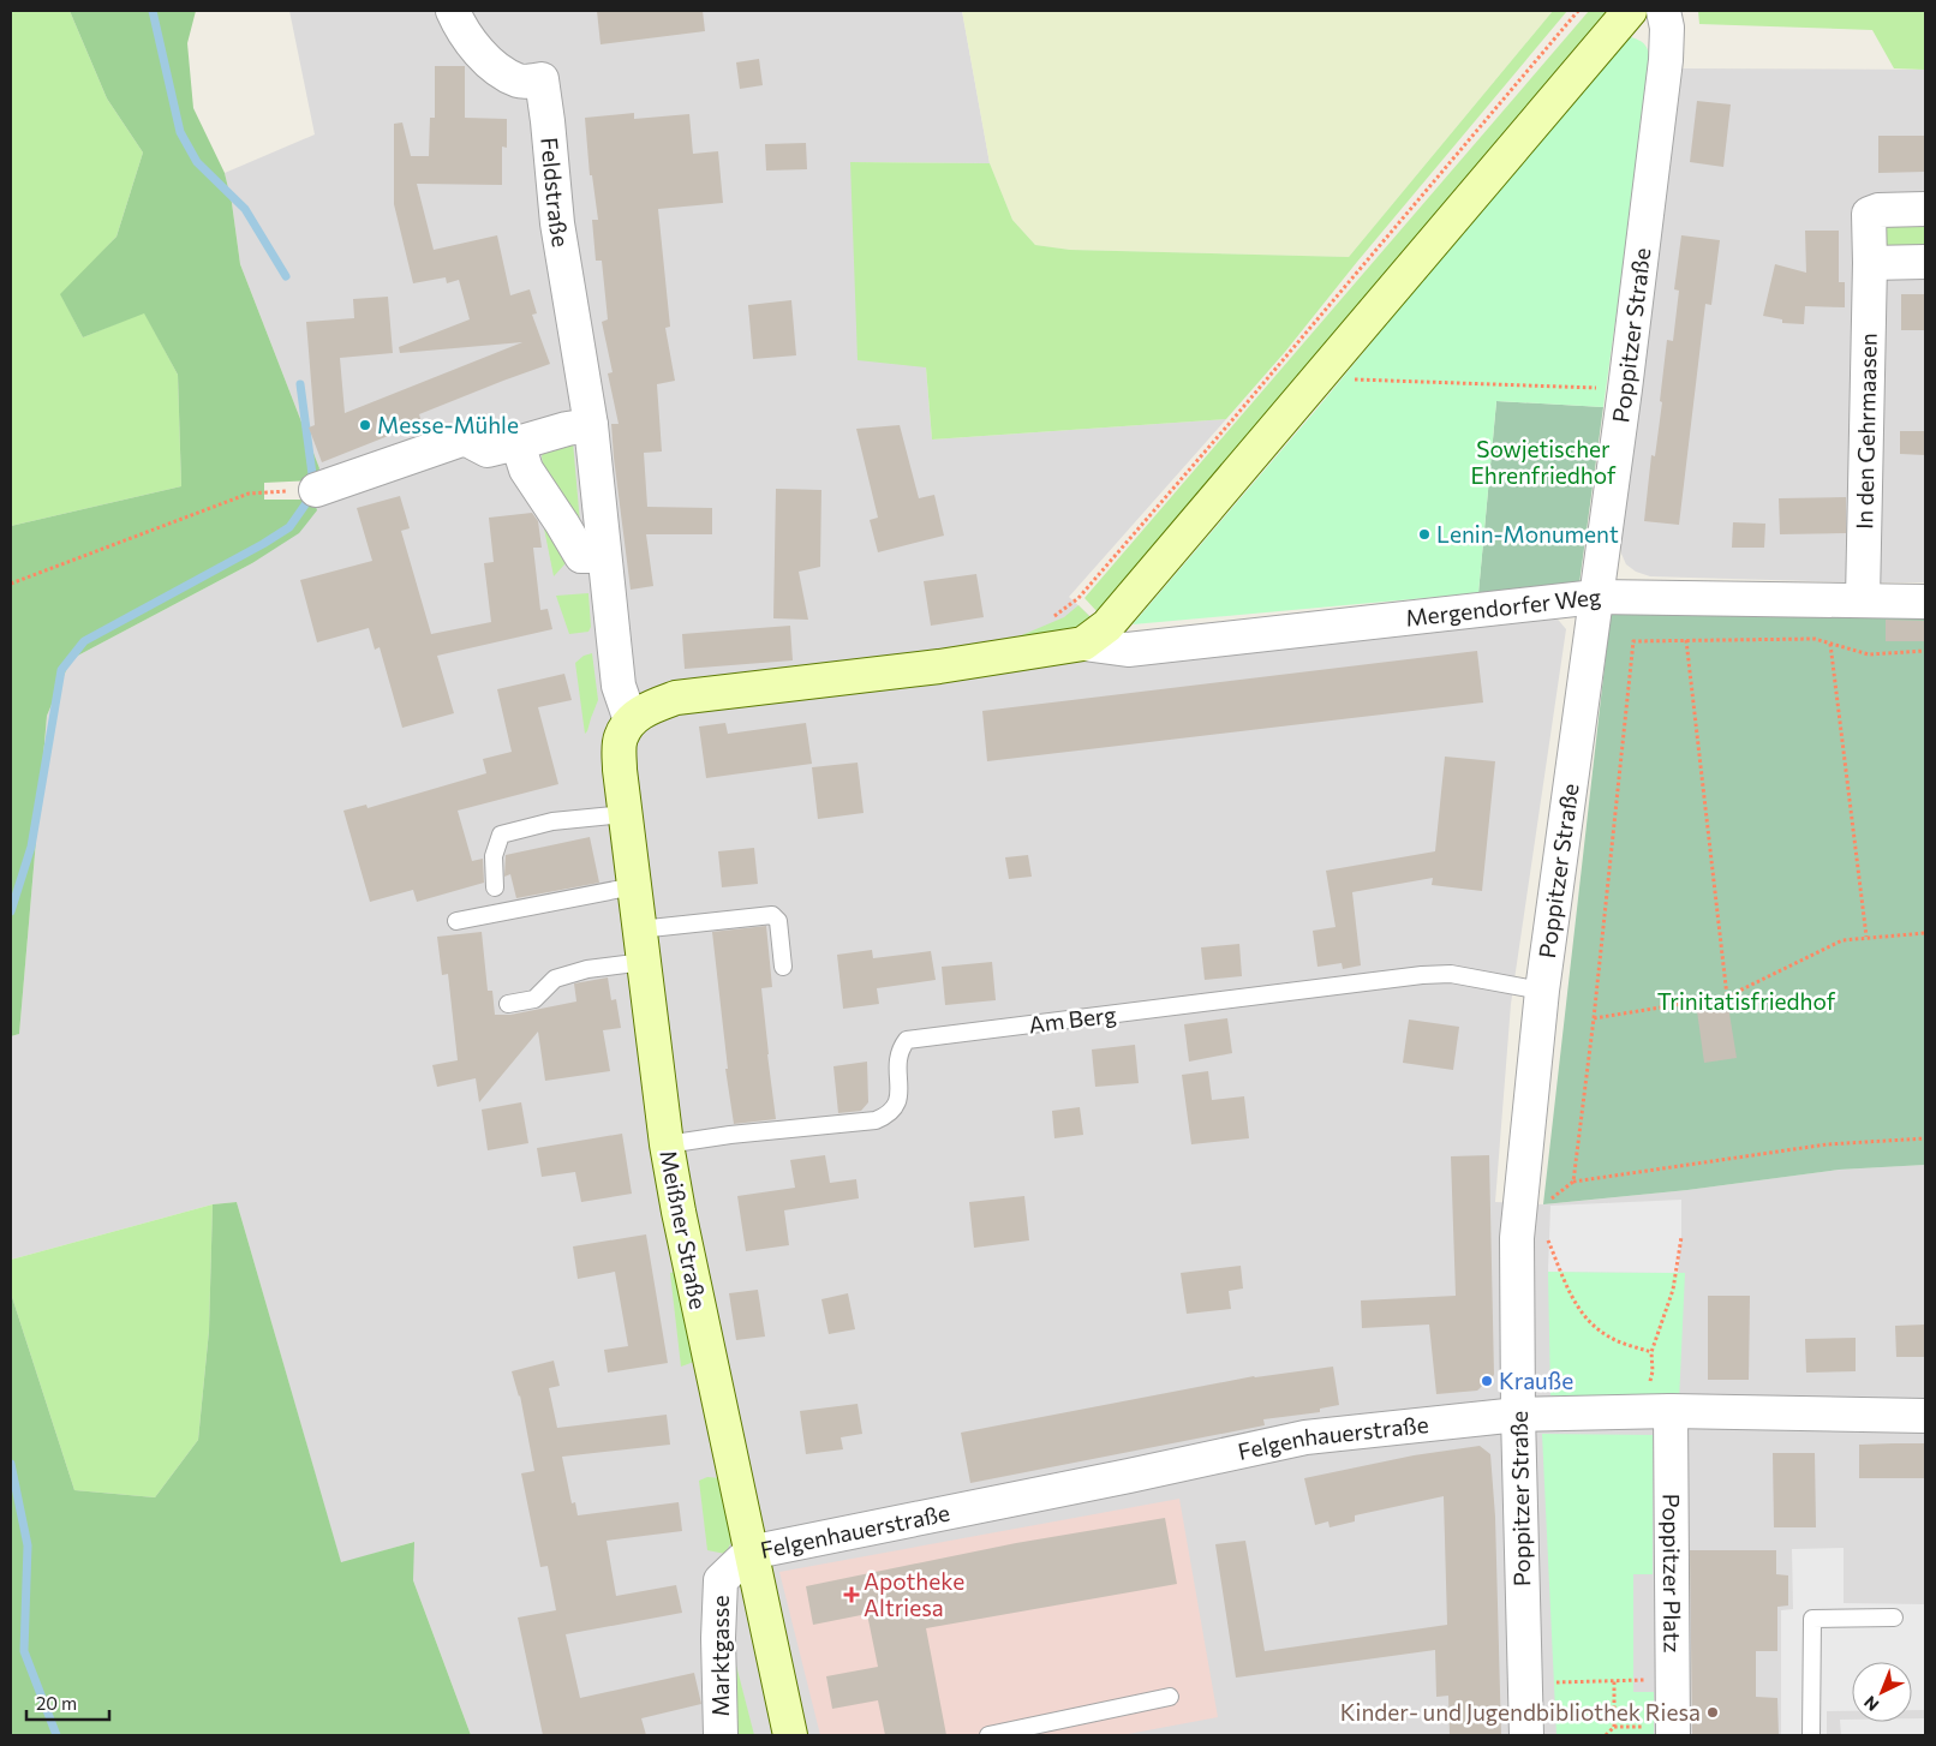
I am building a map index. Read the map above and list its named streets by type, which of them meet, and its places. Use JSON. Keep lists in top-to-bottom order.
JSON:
{
  "streets": {
    "main road": ["Meißner Straße"],
    "street": [
      "Feldstraße",
      "Poppitzer Straße",
      "In den Gehrmaasen",
      "Mergendorfer Weg",
      "Felgenhauerstraße",
      "Poppitzer Platz",
      "Marktgasse"
    ],
    "lane": ["Am Berg"]
  },
  "crossings": [
    ["Feldstraße", "Meißner Straße"],
    ["Poppitzer Straße", "Mergendorfer Weg"],
    ["Poppitzer Straße", "Am Berg"],
    ["Poppitzer Straße", "Felgenhauerstraße"],
    ["In den Gehrmaasen", "Mergendorfer Weg"],
    ["Am Berg", "Meißner Straße"],
    ["Meißner Straße", "Felgenhauerstraße"],
    ["Meißner Straße", "Marktgasse"],
    ["Felgenhauerstraße", "Poppitzer Platz"],
    ["Felgenhauerstraße", "Marktgasse"]
  ],
  "parks": ["Sowjetischer Ehrenfriedhof", "Trinitatisfriedhof"],
  "places": {
    "other": [
      "Messe-Mühle",
      "Lenin-Monument",
      "Krauße",
      "Kinder- und Jugendbibliothek Riesa"
    ],
    "health": ["Apotheke Altriesa"]
  },
  "scale_bar": "20 m",
  "north": "bottom left"
}
